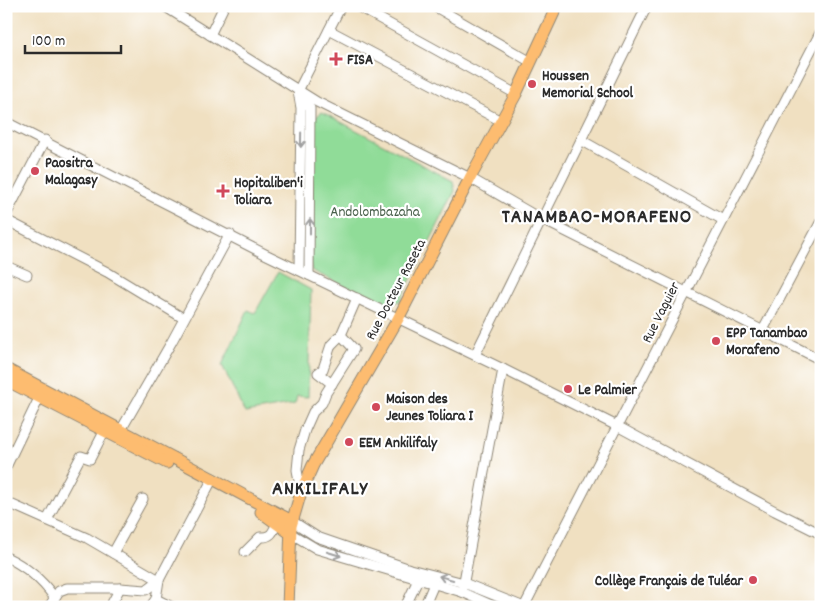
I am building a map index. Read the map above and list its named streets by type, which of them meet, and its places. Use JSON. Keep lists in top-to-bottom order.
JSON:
{
  "streets": {
    "main road": ["Rue Docteur Raseta"],
    "street": ["Rue Vaguier"]
  },
  "districts": ["TANAMBAO-MORAFENO", "ANKILIFALY"],
  "parks": ["Andolombazaha"],
  "places": {
    "health": ["FISA", "Hopitaliben'i Toliara"],
    "other": [
      "Houssen Memorial School",
      "Paositra Malagasy",
      "EPP Tanambao Morafeno",
      "Le Palmier",
      "Maison des Jeunes Toliara I",
      "EEM Ankilifaly",
      "Collège Français de Tuléar"
    ]
  },
  "scale_bar": "100 m"
}
